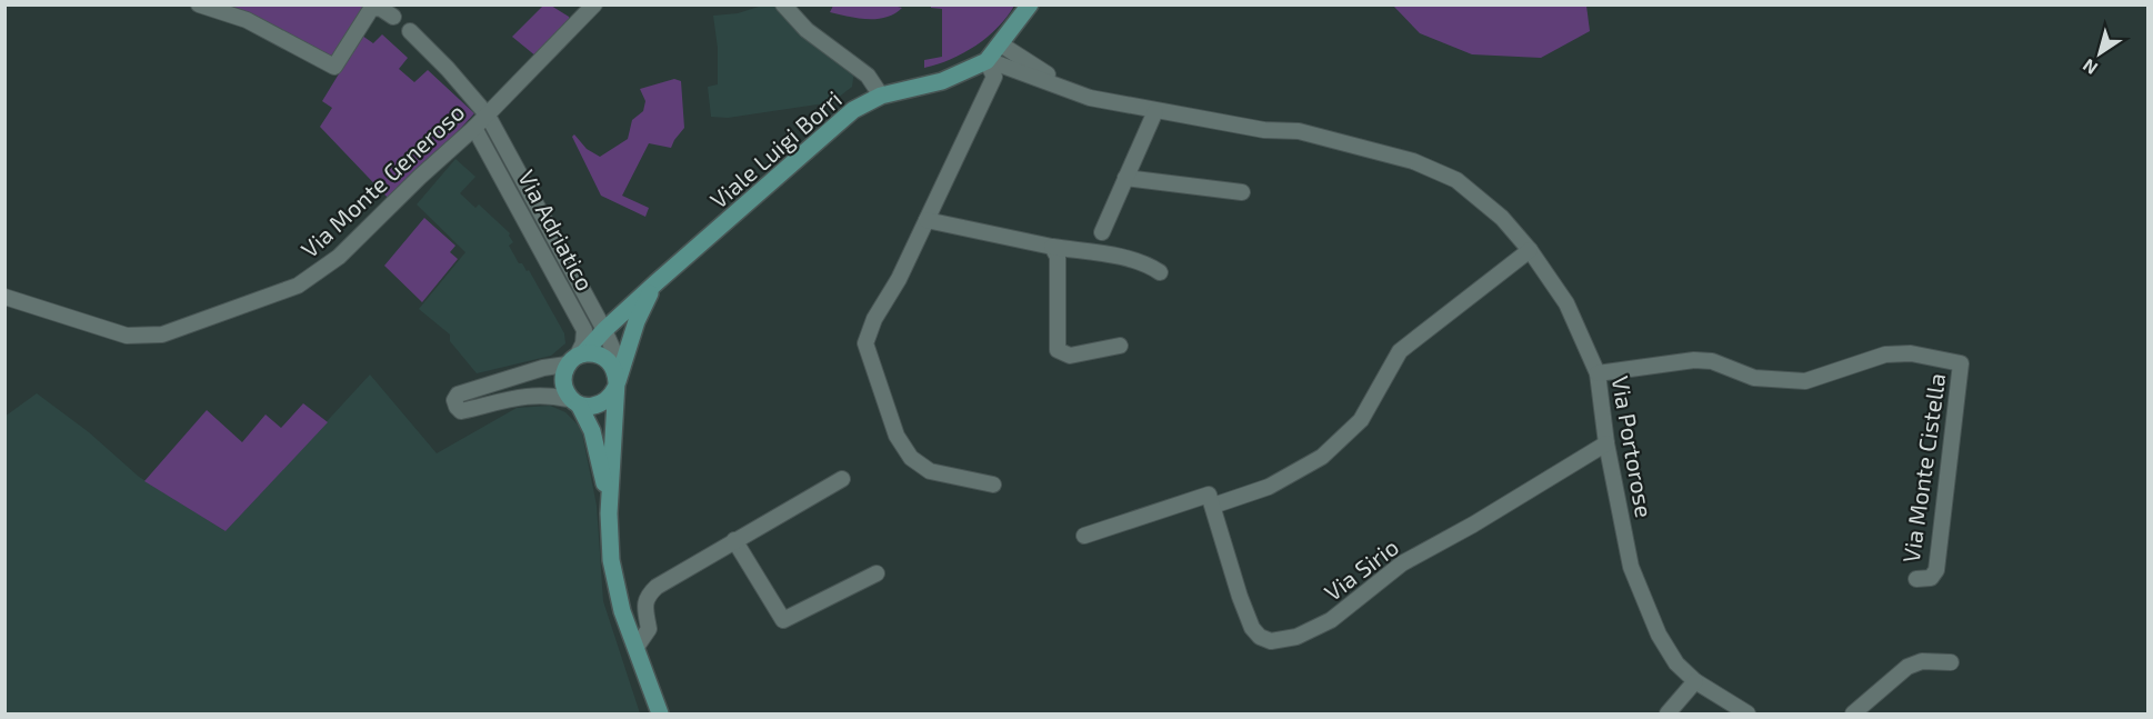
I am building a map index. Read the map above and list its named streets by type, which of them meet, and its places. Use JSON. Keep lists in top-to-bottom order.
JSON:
{
  "streets": {
    "main road": ["Viale Luigi Borri"],
    "street": [
      "Via Monte Generoso",
      "Via Adriatico",
      "Via Portorose",
      "Via Monte Cistella",
      "Via Sirio"
    ]
  },
  "crossings": [
    ["Viale Luigi Borri", "Via Adriatico"],
    ["Viale Luigi Borri", "Via Portorose"],
    ["Via Monte Generoso", "Via Adriatico"],
    ["Via Portorose", "Via Monte Cistella"],
    ["Via Portorose", "Via Sirio"]
  ],
  "north": "bottom left"
}
